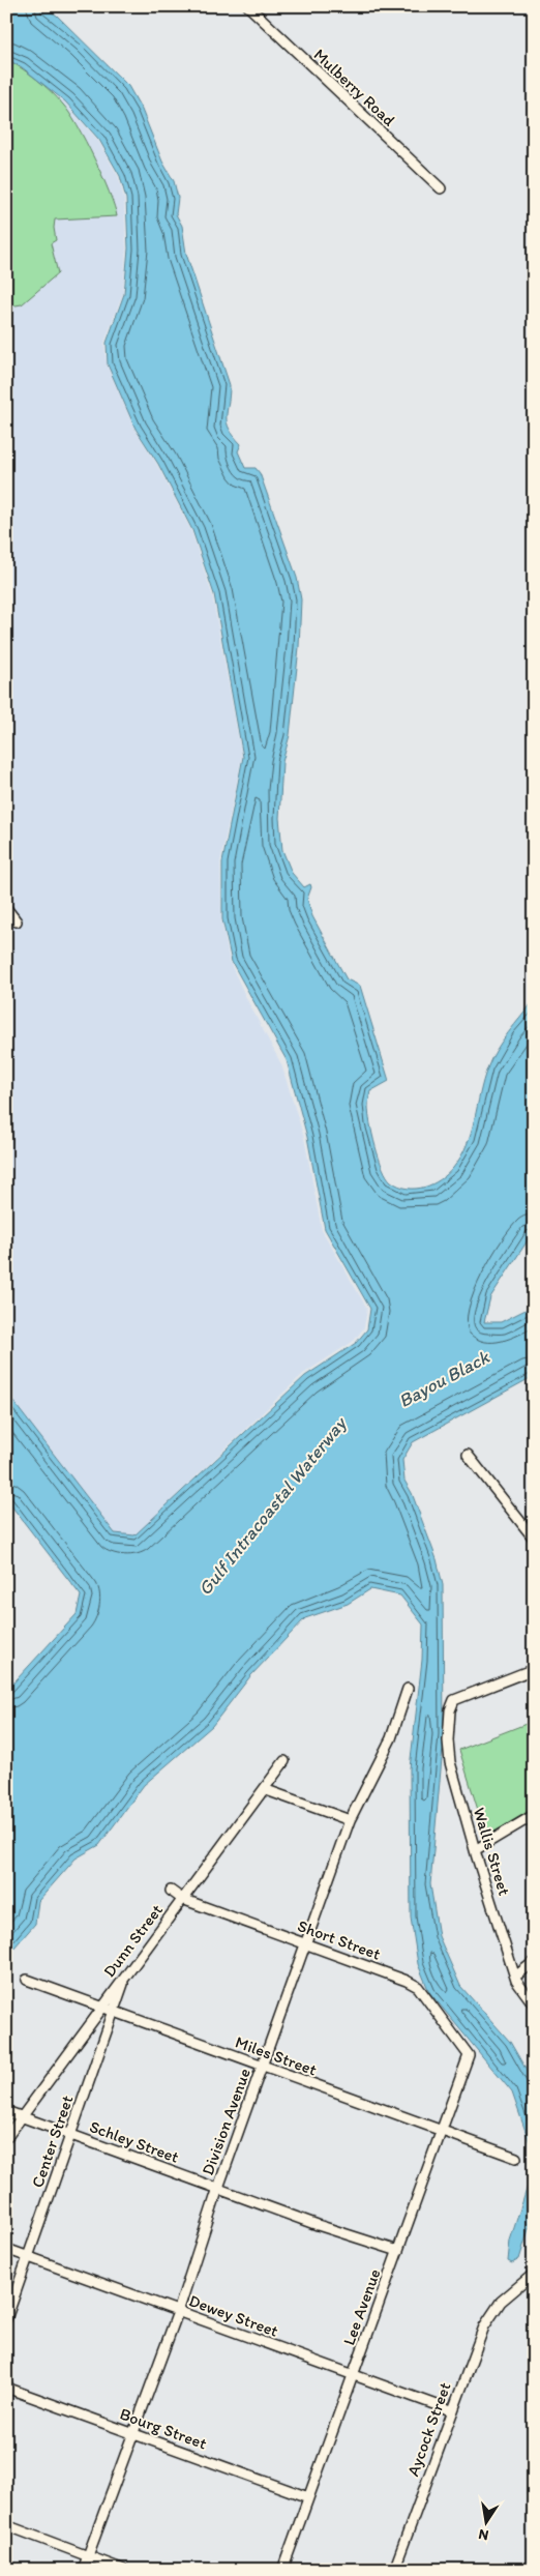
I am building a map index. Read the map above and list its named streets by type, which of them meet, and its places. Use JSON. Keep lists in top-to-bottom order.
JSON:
{
  "streets": {
    "street": [
      "Mulberry Road",
      "Wallis Street",
      "Short Street",
      "Dunn Street",
      "Miles Street",
      "Division Avenue",
      "Center Street",
      "Schley Street",
      "Lee Avenue",
      "Dewey Street",
      "Bourg Street",
      "Aycock Street"
    ]
  },
  "crossings": [
    ["Short Street", "Dunn Street"],
    ["Short Street", "Division Avenue"],
    ["Short Street", "Lee Avenue"],
    ["Dunn Street", "Miles Street"],
    ["Dunn Street", "Center Street"],
    ["Dunn Street", "Schley Street"],
    ["Miles Street", "Division Avenue"],
    ["Miles Street", "Center Street"],
    ["Miles Street", "Lee Avenue"],
    ["Division Avenue", "Schley Street"],
    ["Division Avenue", "Dewey Street"],
    ["Division Avenue", "Bourg Street"],
    ["Center Street", "Schley Street"],
    ["Center Street", "Dewey Street"],
    ["Schley Street", "Lee Avenue"],
    ["Lee Avenue", "Dewey Street"],
    ["Lee Avenue", "Bourg Street"],
    ["Dewey Street", "Aycock Street"]
  ],
  "water": ["Bayou Black", "Gulf Intracoastal Waterway"],
  "north": "bottom"
}
